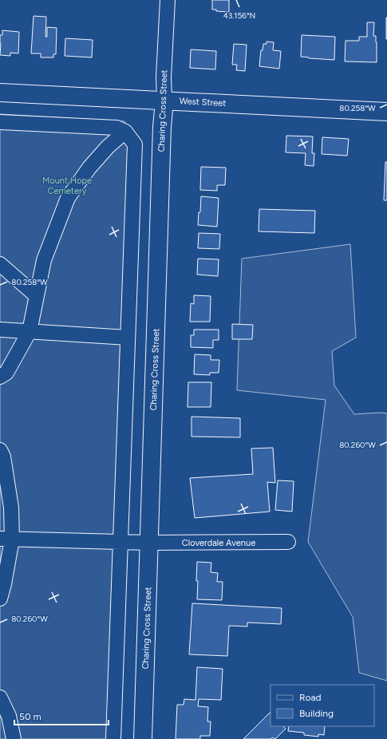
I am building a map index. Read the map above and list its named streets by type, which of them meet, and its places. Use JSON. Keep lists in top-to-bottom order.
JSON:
{
  "streets": {
    "main road": ["West Street", "Charing Cross Street"],
    "street": ["Cloverdale Avenue"]
  },
  "crossings": [
    ["West Street", "Charing Cross Street"],
    ["Charing Cross Street", "Cloverdale Avenue"]
  ],
  "parks": ["Mount Hope Cemetery"],
  "legend": ["Road", "Building"],
  "scale_bar": "50 m",
  "coordinates": ["43.156°N", "80.258°W", "80.260°W"]
}
